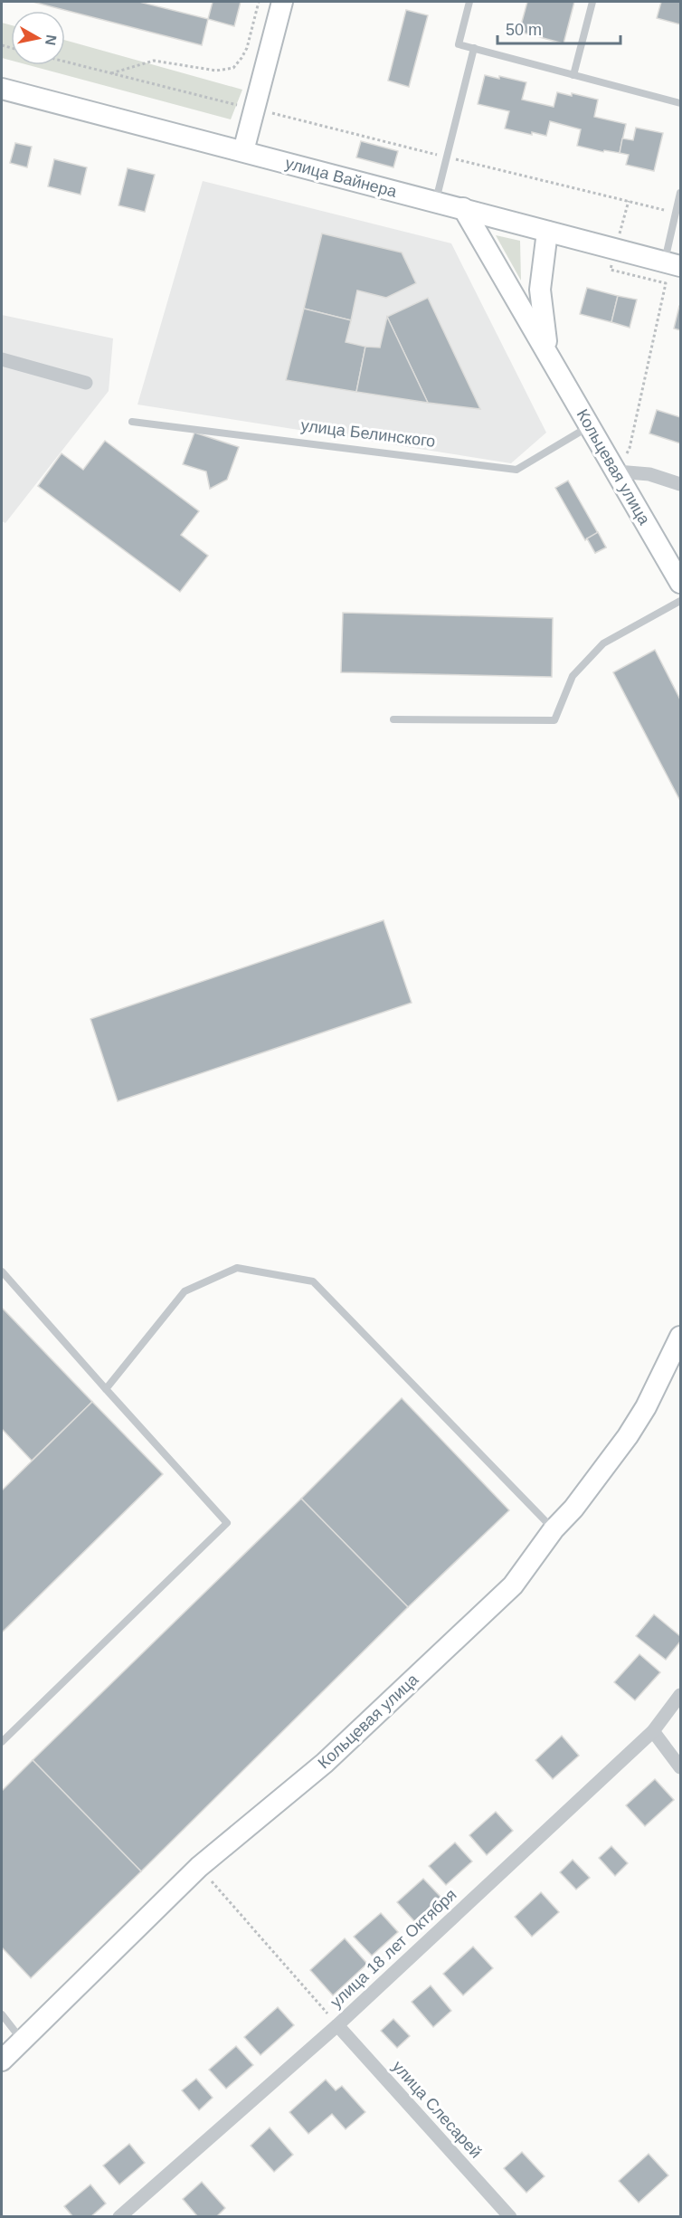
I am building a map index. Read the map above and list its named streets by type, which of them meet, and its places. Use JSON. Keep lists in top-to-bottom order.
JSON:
{
  "streets": {
    "street": [
      "улица Вайнера",
      "Кольцевая улица",
      "улица 18 лет Октября",
      "улица Слесарей"
    ],
    "lane": ["улица Белинского"]
  },
  "crossings": [
    ["улица Вайнера", "Кольцевая улица"],
    ["улица Белинского", "Кольцевая улица"],
    ["улица 18 лет Октября", "улица Слесарей"]
  ],
  "scale_bar": "50 m",
  "north": "right"
}
